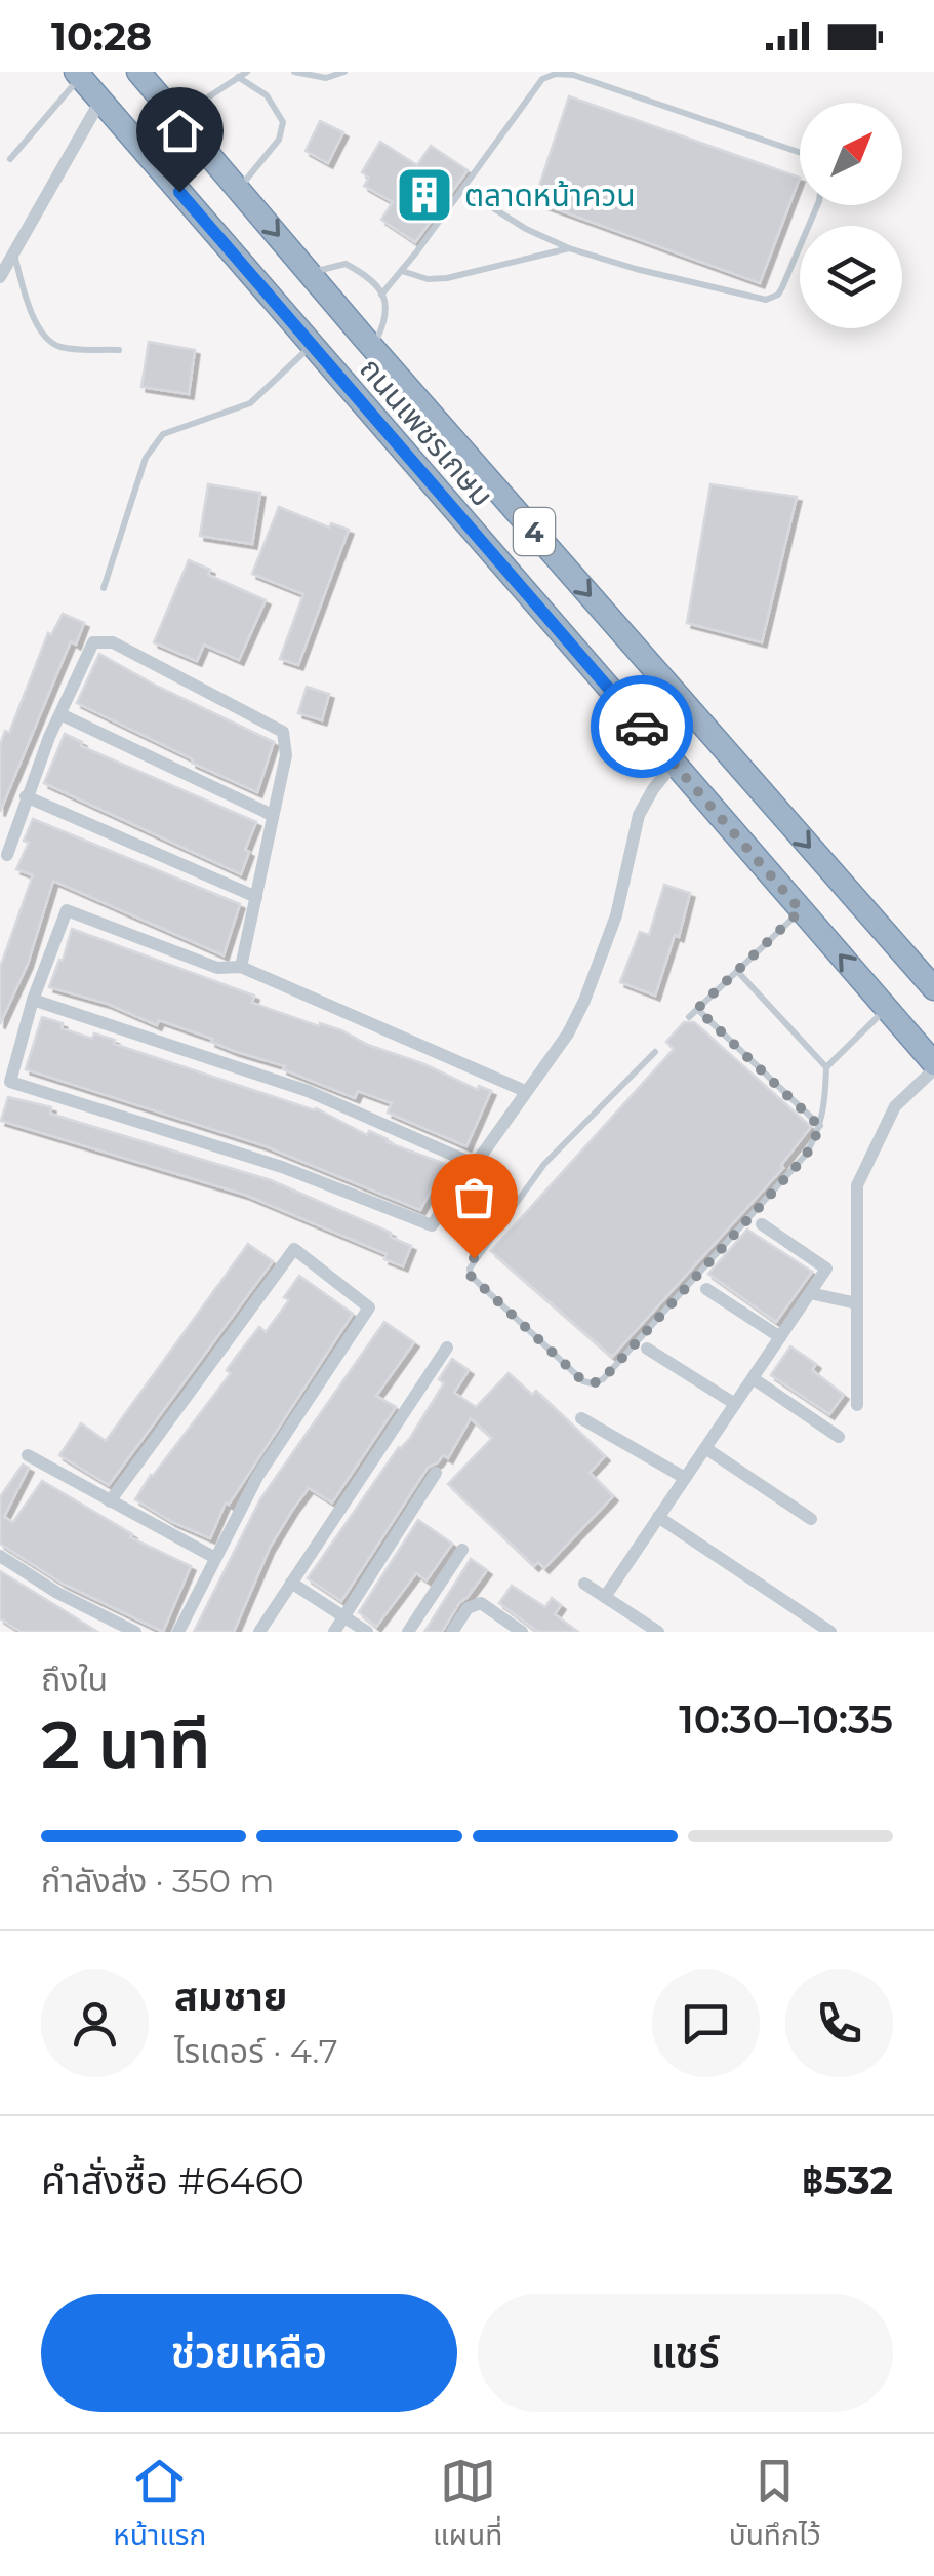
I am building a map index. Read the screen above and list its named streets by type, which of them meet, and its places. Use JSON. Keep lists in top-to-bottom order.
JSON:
{
  "streets": {
    "highway": ["ถนนเพชรเกษม", "4"]
  },
  "places": {
    "building": ["ตลาดหน้าควน"]
  },
  "north": "top right",
  "page": {
    "status": "10:28",
    "heading": ["2 นาที", "ถึงใน", "10:30–10:35"],
    "panel": [
      "สมชาย",
      "ไรเดอร์ · 4.7",
      "คำสั่งซื้อ #6460",
      "฿532"
    ],
    "bar": "กำลังส่ง · 350 m",
    "buttons": ["ช่วยเหลือ", "แชร์"],
    "tabs": ["หน้าแรก", "แผนที่", "บันทึกไว้"]
  }
}
